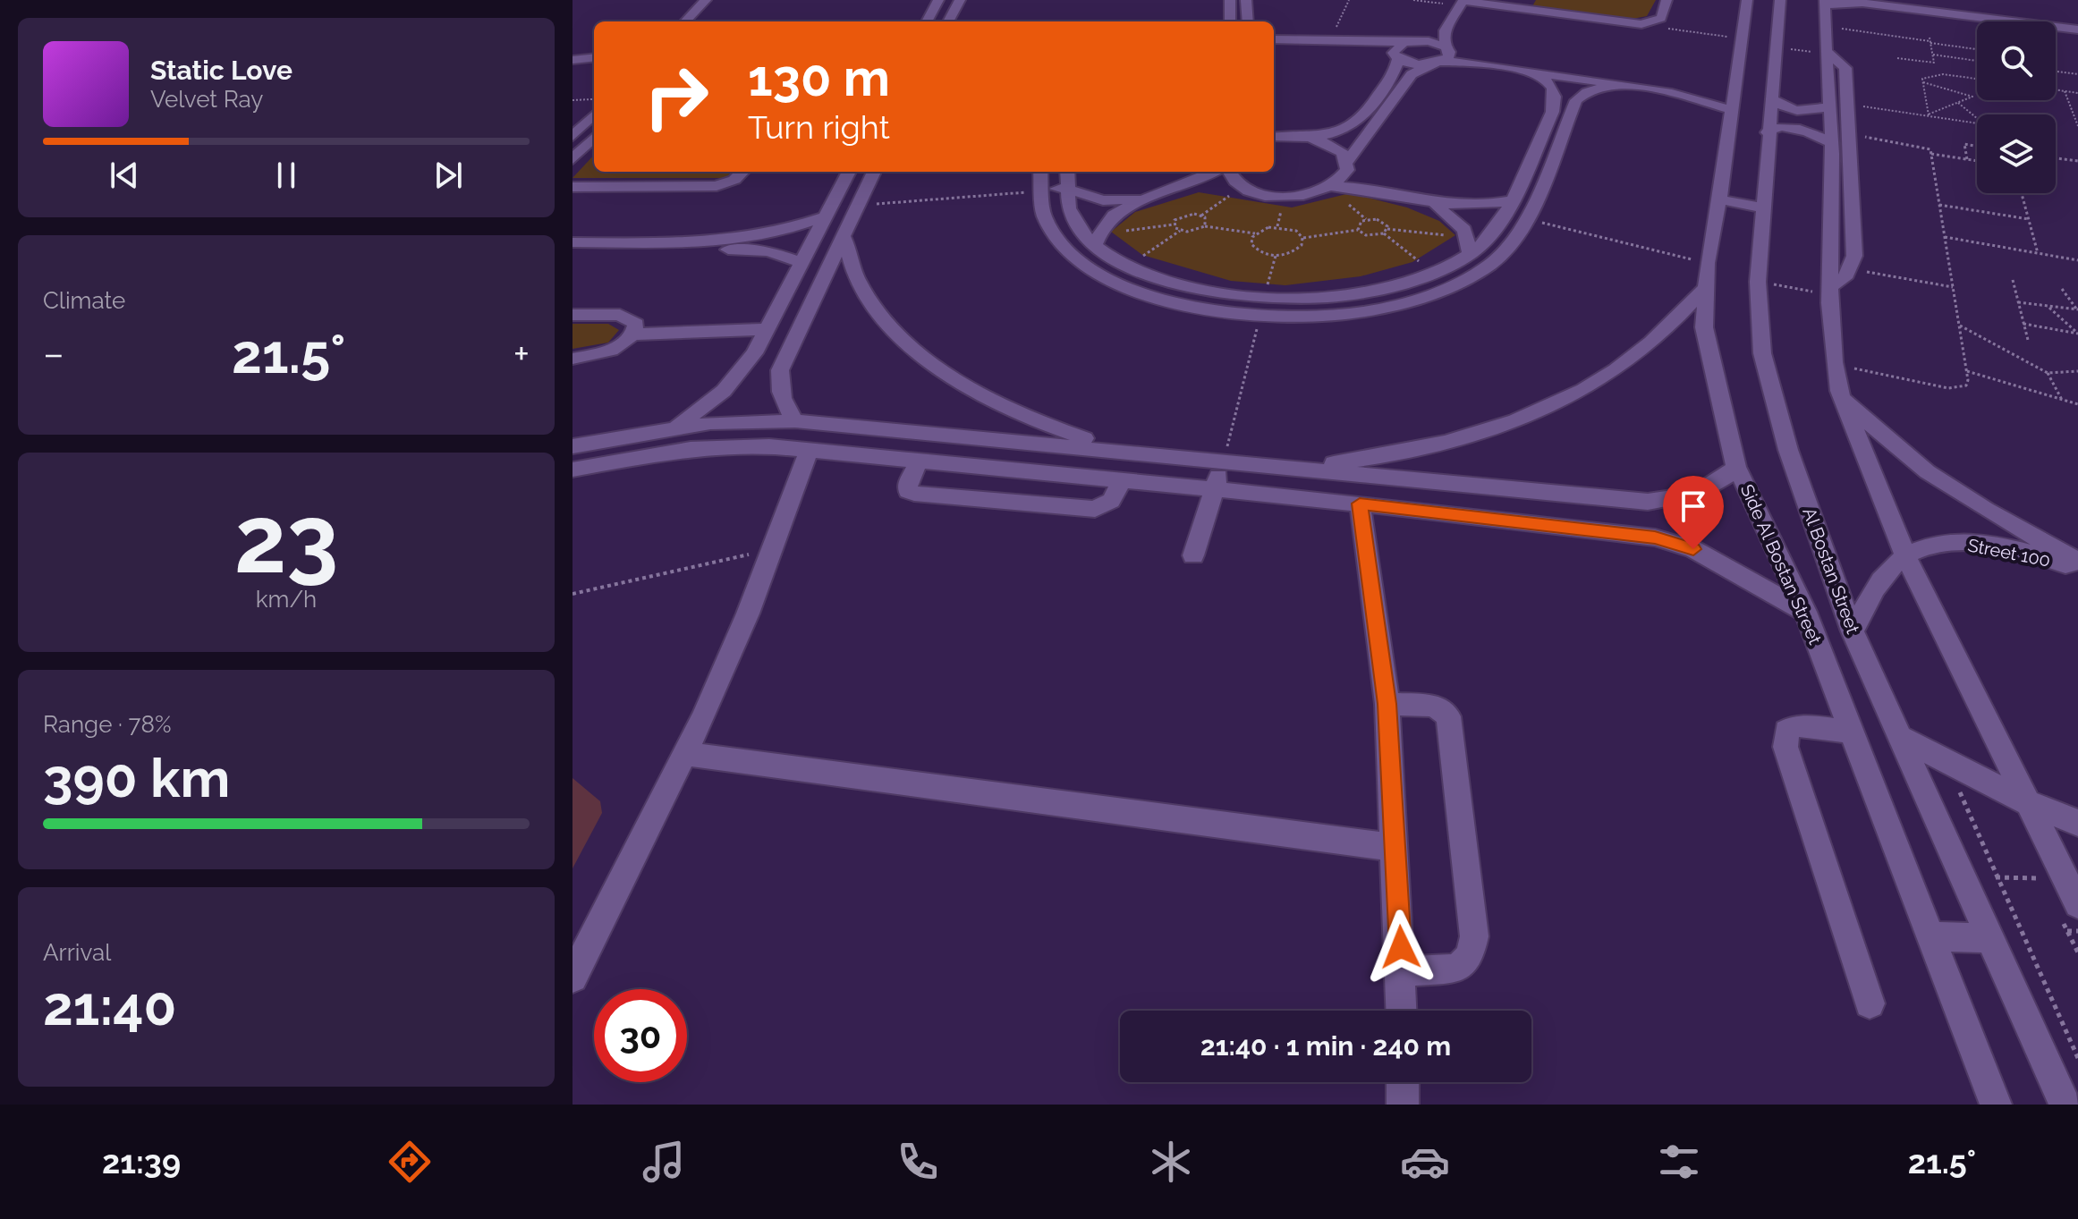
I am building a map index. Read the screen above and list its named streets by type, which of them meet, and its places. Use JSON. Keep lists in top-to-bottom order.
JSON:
{
  "streets": {
    "street": ["Street 100", "Side Al Bostan Street", "Al Bostan Street"]
  },
  "crossings": [
    ["Street 100", "Al Bostan Street"]
  ],
  "page": {
    "turn": ["130 m", "Turn right"],
    "song": ["Static Love", "Velvet Ray"],
    "tile": [
      "Climate",
      ["23", "km/h"],
      ["Range · 78%", "390 km"],
      ["Arrival", "21:40"]
    ],
    "heat": ["−", "21.5°", "+"],
    "limit": "30",
    "trip": "21:40 · 1 min · 240 m",
    "tabs": ["21:39", "21.5°"]
  }
}
